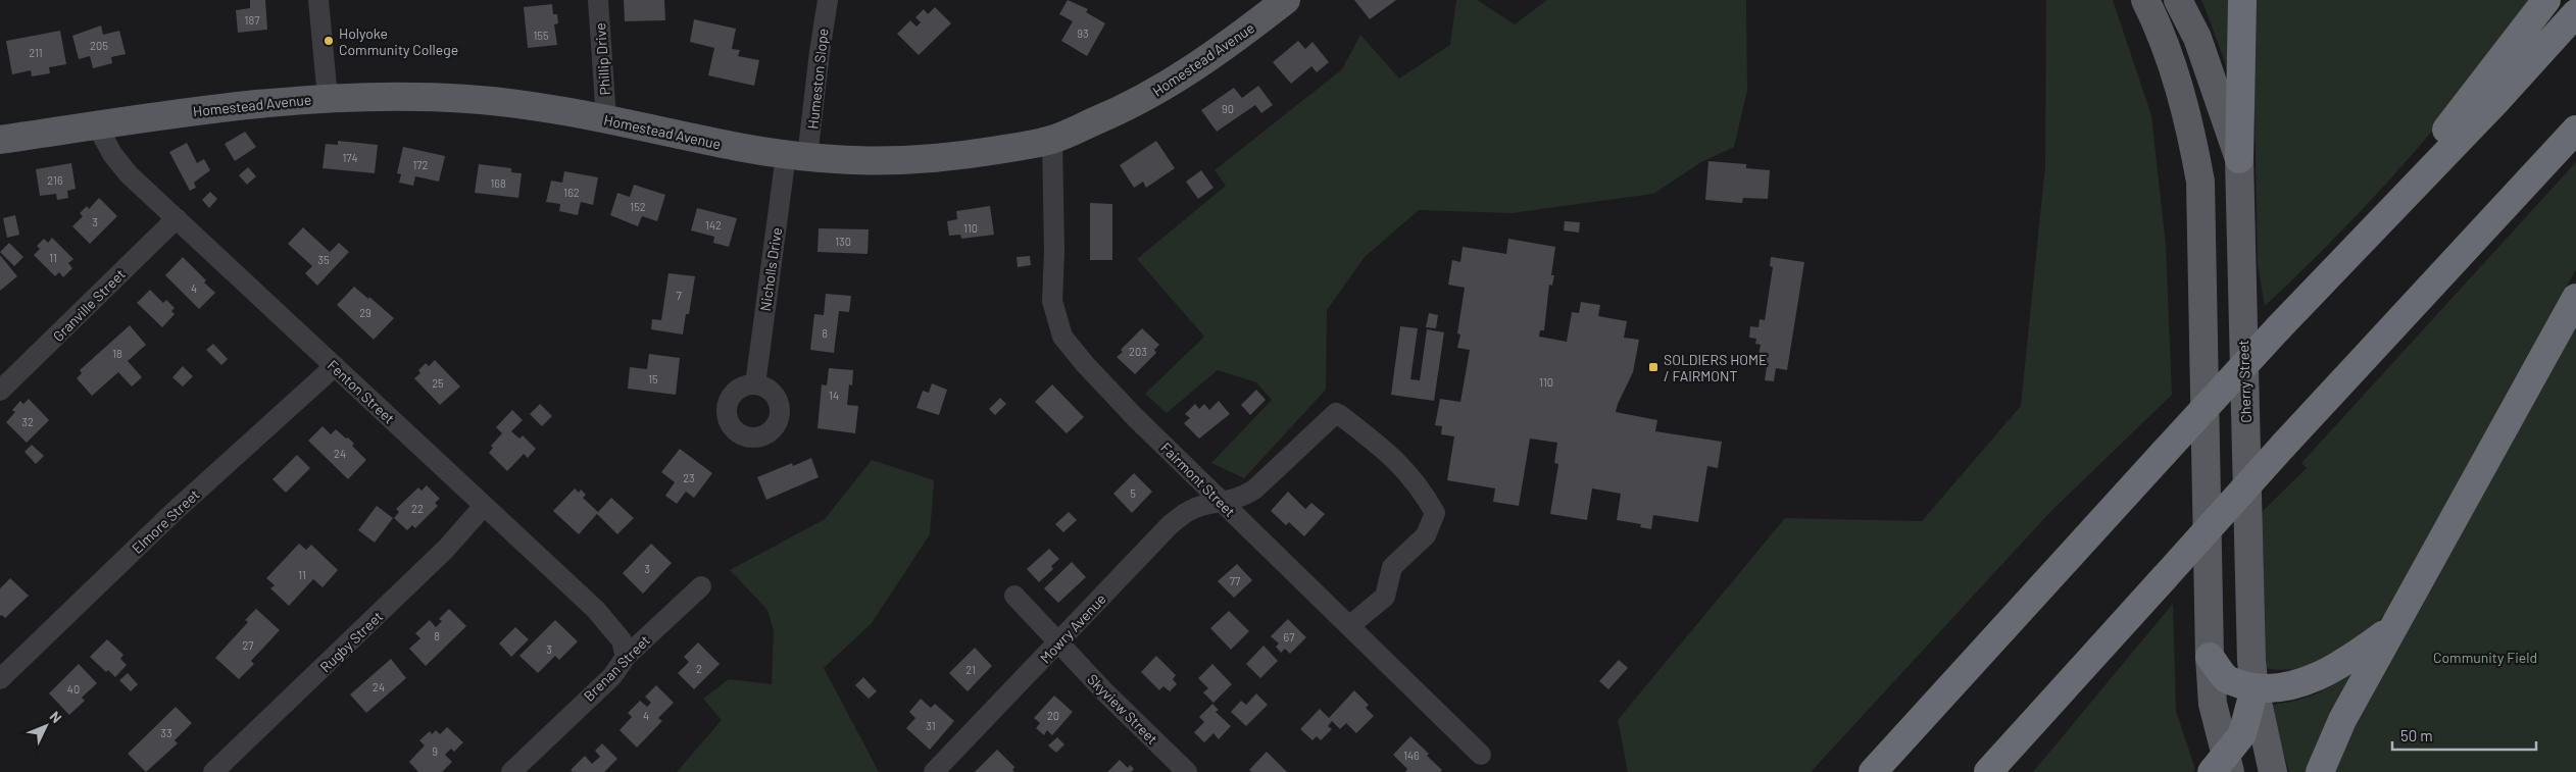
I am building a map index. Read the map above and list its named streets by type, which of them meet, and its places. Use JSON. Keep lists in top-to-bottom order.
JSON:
{
  "streets": {
    "main road": ["Homestead Avenue", "Cherry Street"],
    "street": [
      "Phillip Drive",
      "Humeston Slope",
      "Nicholls Drive",
      "Granville Street",
      "Fenton Street",
      "Fairmont Street",
      "Elmore Street",
      "Mowry Avenue",
      "Rugby Street",
      "Brenan Street",
      "Skyview Street"
    ]
  },
  "crossings": [
    ["Phillip Drive", "Homestead Avenue"],
    ["Homestead Avenue", "Humeston Slope"],
    ["Homestead Avenue", "Nicholls Drive"],
    ["Homestead Avenue", "Fenton Street"],
    ["Homestead Avenue", "Fairmont Street"],
    ["Humeston Slope", "Nicholls Drive"],
    ["Granville Street", "Fenton Street"],
    ["Fenton Street", "Elmore Street"],
    ["Fenton Street", "Rugby Street"],
    ["Fenton Street", "Brenan Street"],
    ["Fairmont Street", "Mowry Avenue"],
    ["Mowry Avenue", "Skyview Street"]
  ],
  "parks": ["Community Field"],
  "places": {
    "other": ["Holyoke Community College"],
    "transit": ["SOLDIERS HOME / FAIRMONT"]
  },
  "house_numbers": [
    "187",
    "93",
    "155",
    "205",
    "211",
    "90",
    "174",
    "172",
    "216",
    "168",
    "162",
    "152",
    "3",
    "142",
    "110",
    "130",
    "11",
    "35",
    "4",
    "7",
    "29",
    "8",
    "203",
    "18",
    "15",
    "110",
    "25",
    "14",
    "32",
    "24",
    "23",
    "5",
    "22",
    "3",
    "11",
    "77",
    "8",
    "67",
    "27",
    "3",
    "2",
    "21",
    "24",
    "40",
    "4",
    "20",
    "31",
    "33",
    "9",
    "146"
  ],
  "scale_bar": "50 m",
  "north": "top right"
}
